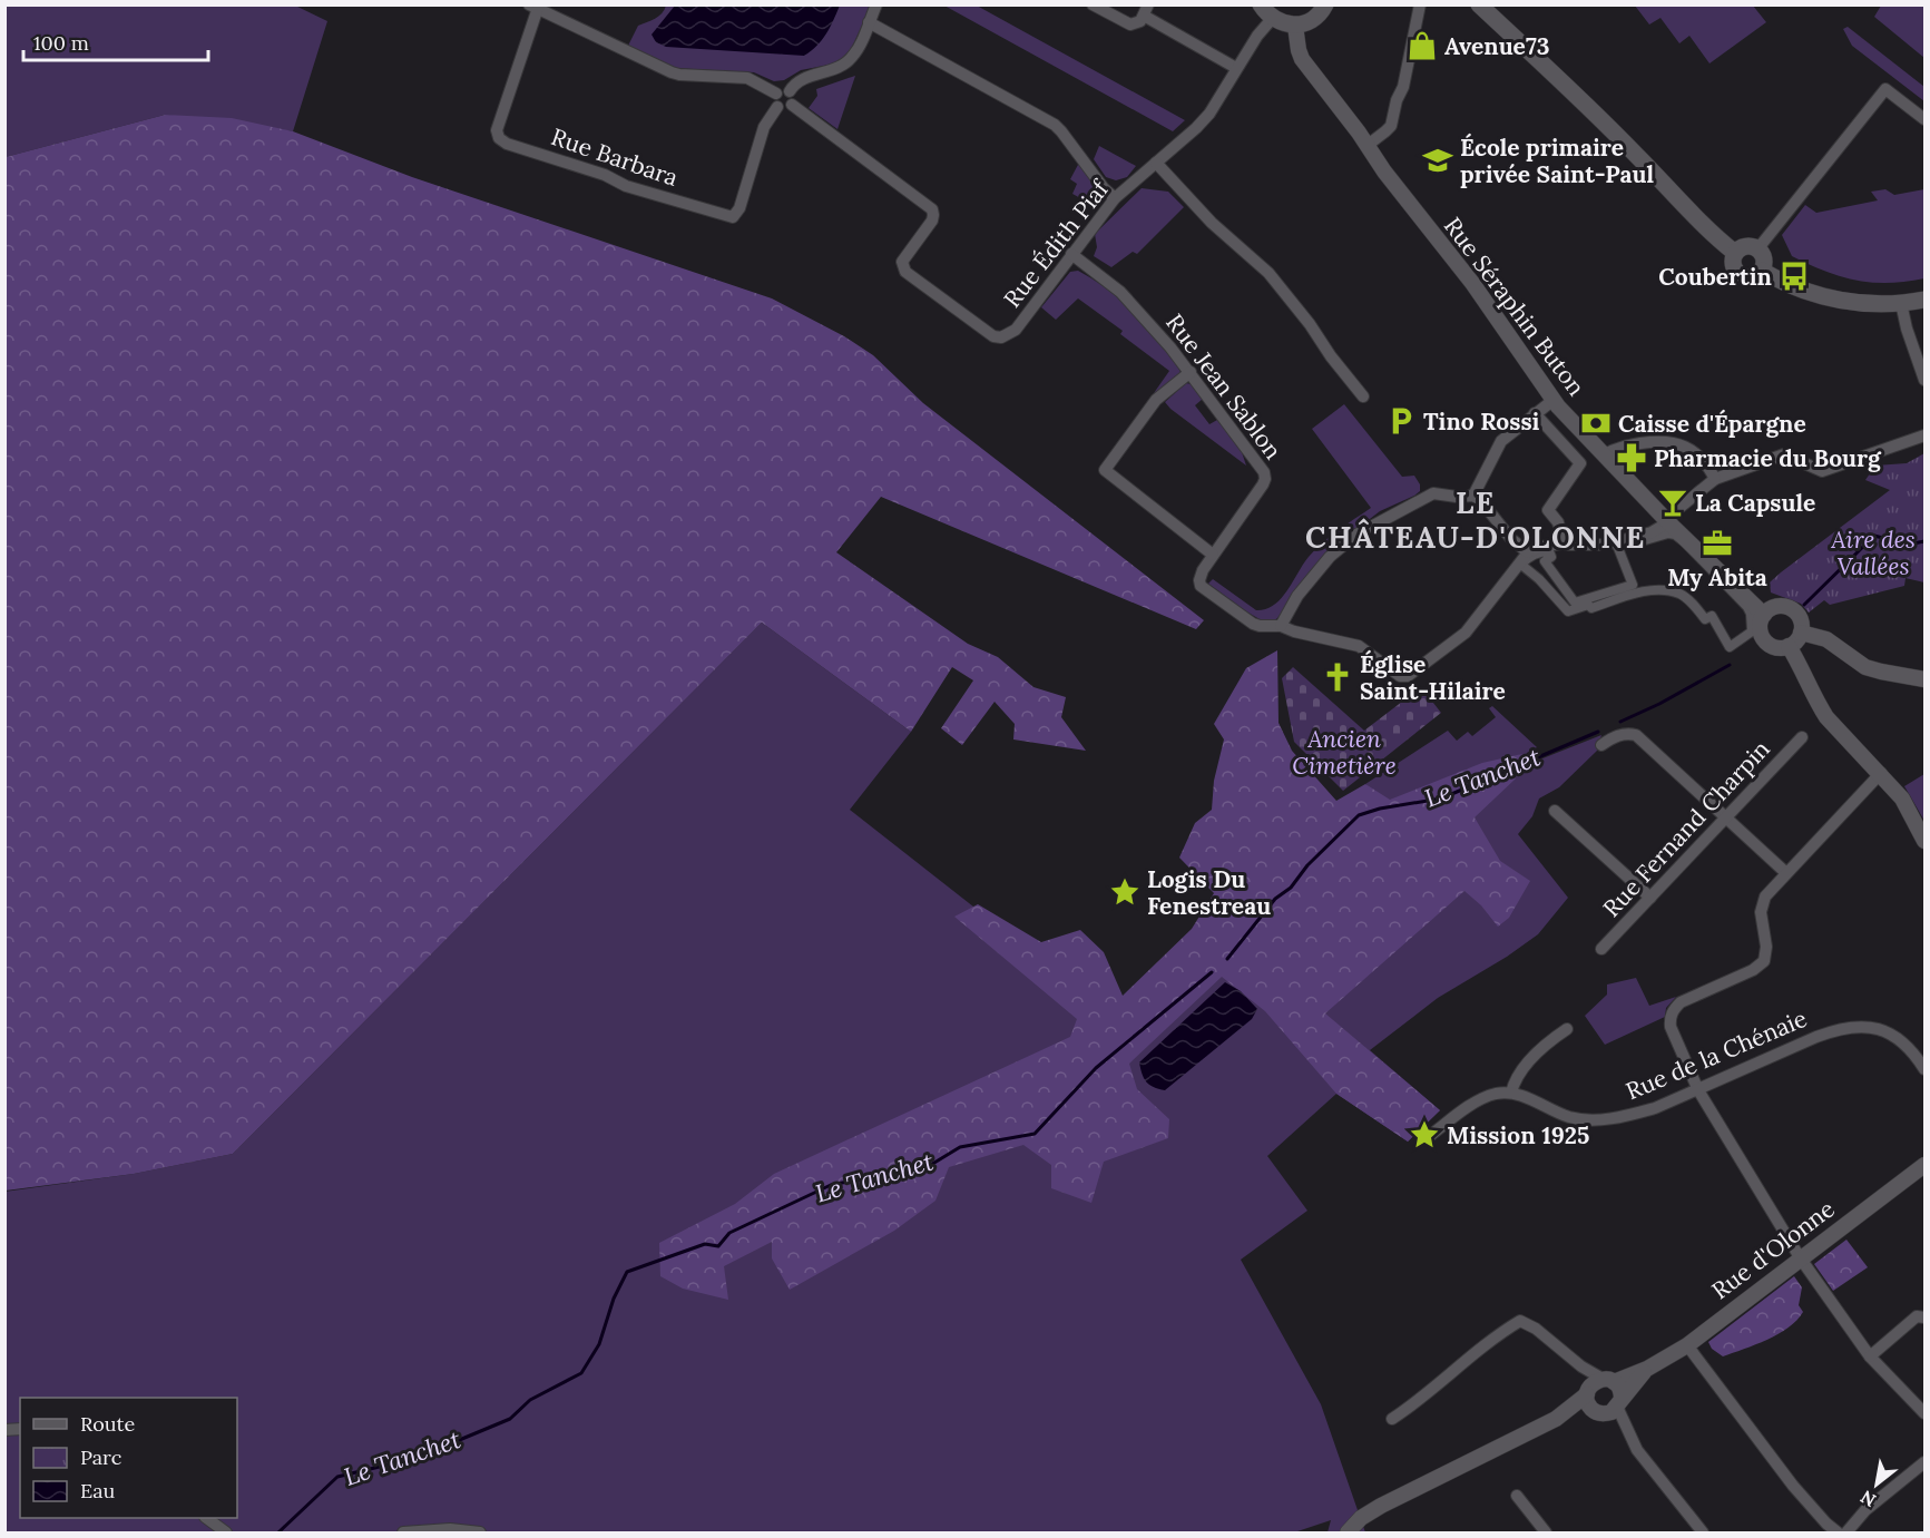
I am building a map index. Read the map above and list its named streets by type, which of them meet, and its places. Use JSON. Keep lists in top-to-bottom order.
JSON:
{
  "streets": {
    "street": [
      "Rue Barbara",
      "Rue Édith Piaf",
      "Rue Séraphin Buton",
      "Rue Jean Sablon",
      "Rue Fernand Charpin",
      "Rue de la Chénaie",
      "Rue d'Olonne"
    ]
  },
  "crossings": [
    ["Rue Barbara", "Rue Édith Piaf"],
    ["Rue Édith Piaf", "Rue Jean Sablon"]
  ],
  "districts": ["LE CHÂTEAU-D'OLONNE"],
  "water": ["Le Tanchet"],
  "parks": ["Aire des Vallées", "Ancien Cimetière"],
  "places": {
    "shop": ["Avenue73"],
    "school or university": ["École primaire privée Saint-Paul"],
    "bus stop": ["Coubertin"],
    "parking": ["Tino Rossi"],
    "bank": ["Caisse d'Épargne"],
    "pharmacy": ["Pharmacie du Bourg"],
    "bar": ["La Capsule"],
    "office": ["My Abita"],
    "church": ["Église Saint-Hilaire"],
    "place": ["Logis Du Fenestreau", "Mission 1925"]
  },
  "legend": ["Route", "Parc", "Eau"],
  "scale_bar": "100 m",
  "north": "bottom left"
}
